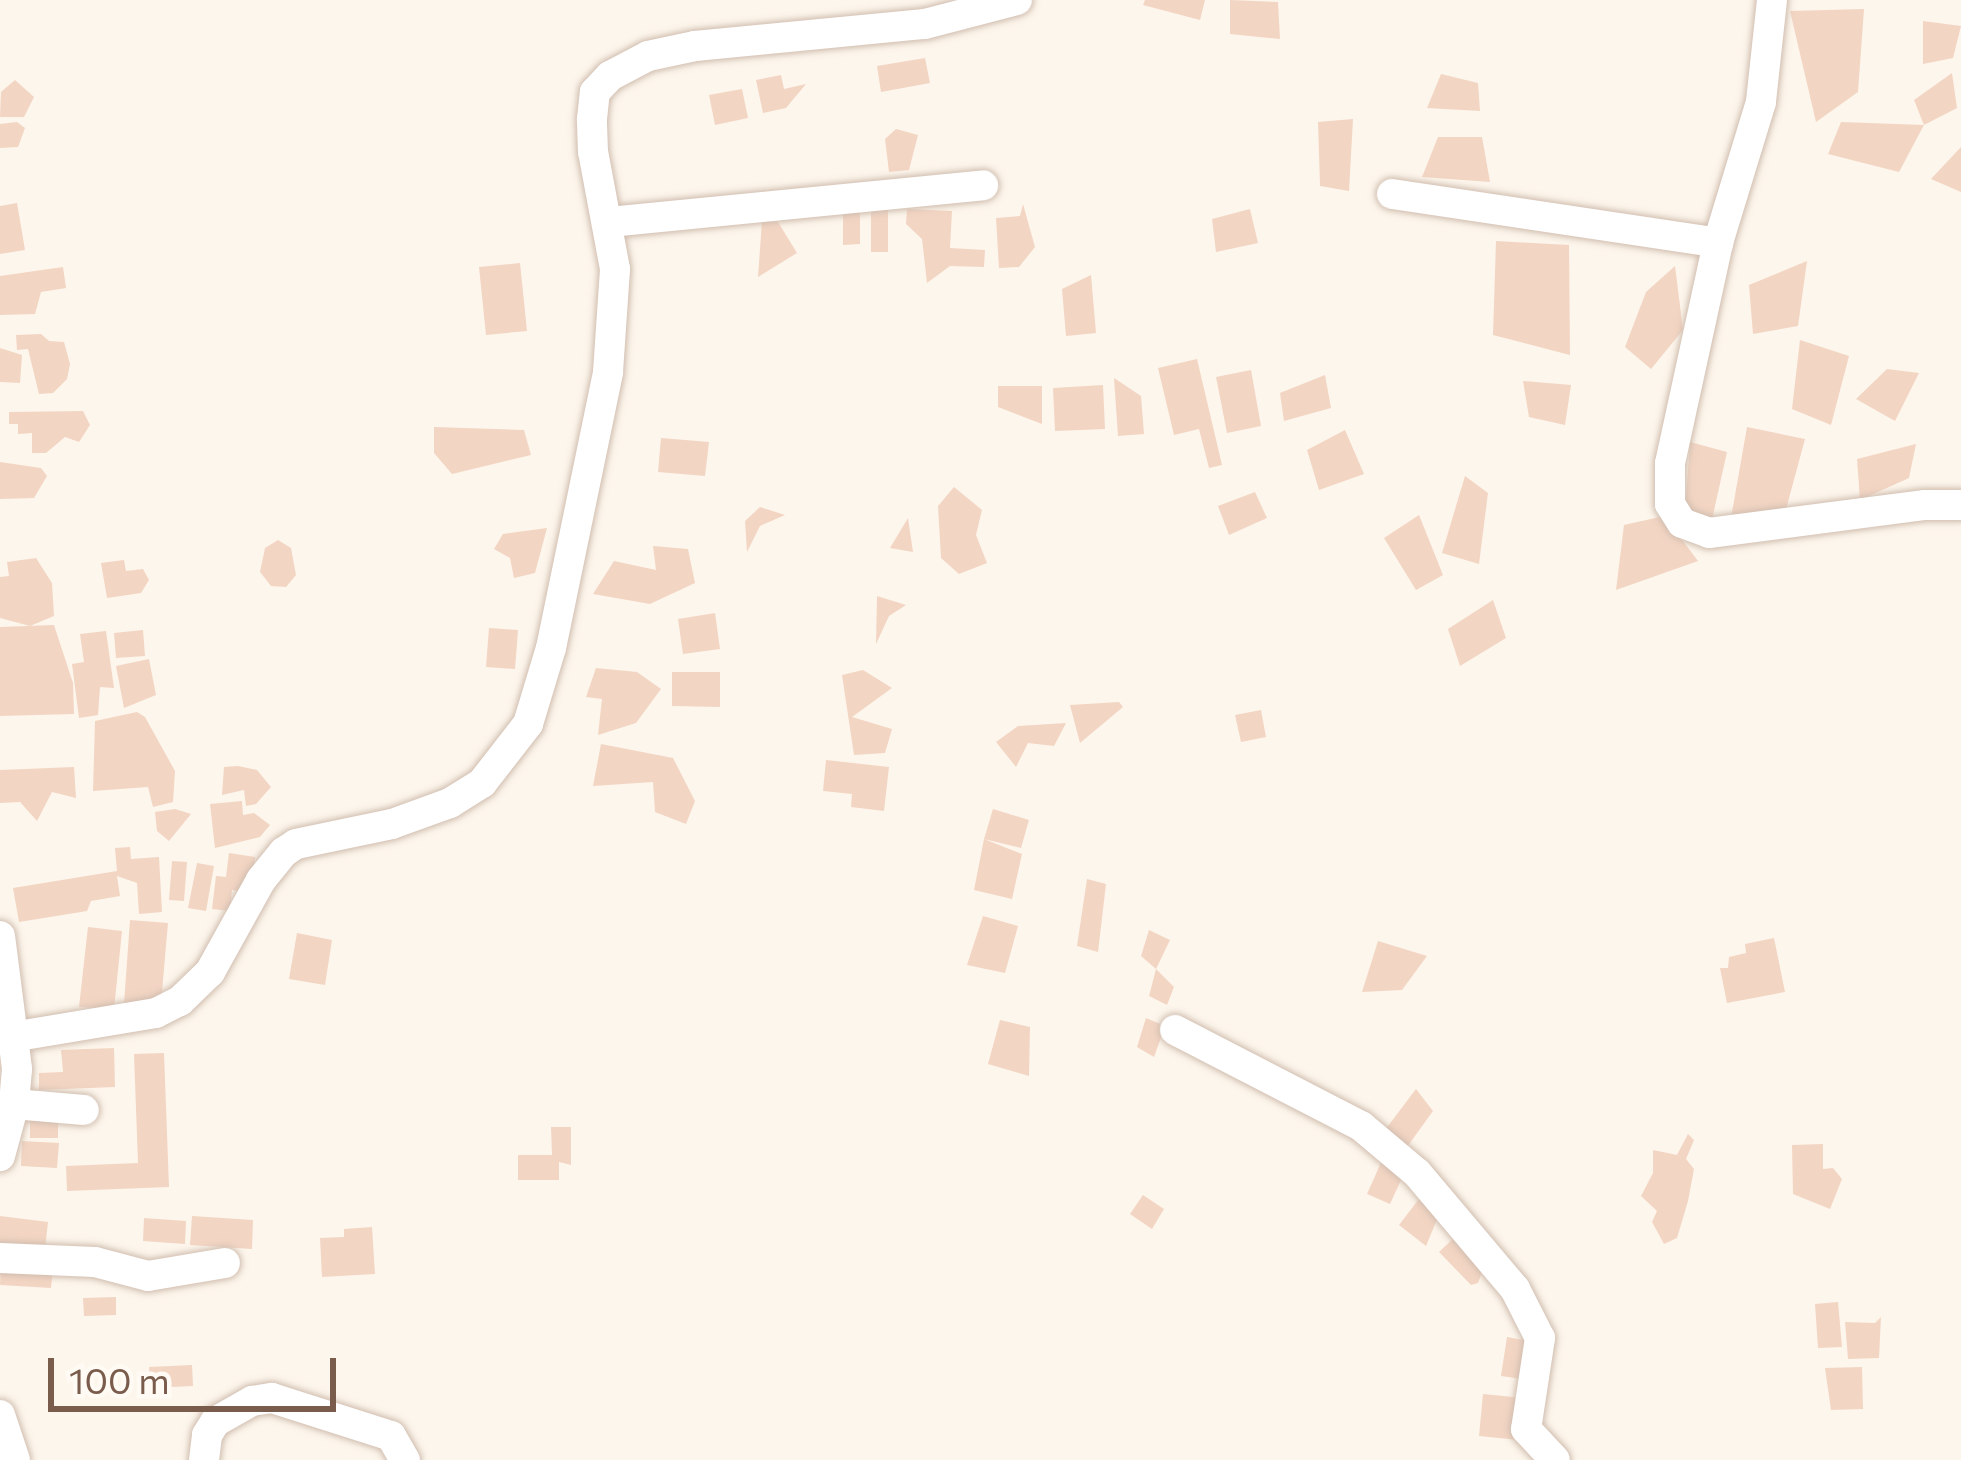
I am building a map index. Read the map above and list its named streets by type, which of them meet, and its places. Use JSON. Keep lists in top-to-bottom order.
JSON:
{
  "scale_bar": "100 m"
}
